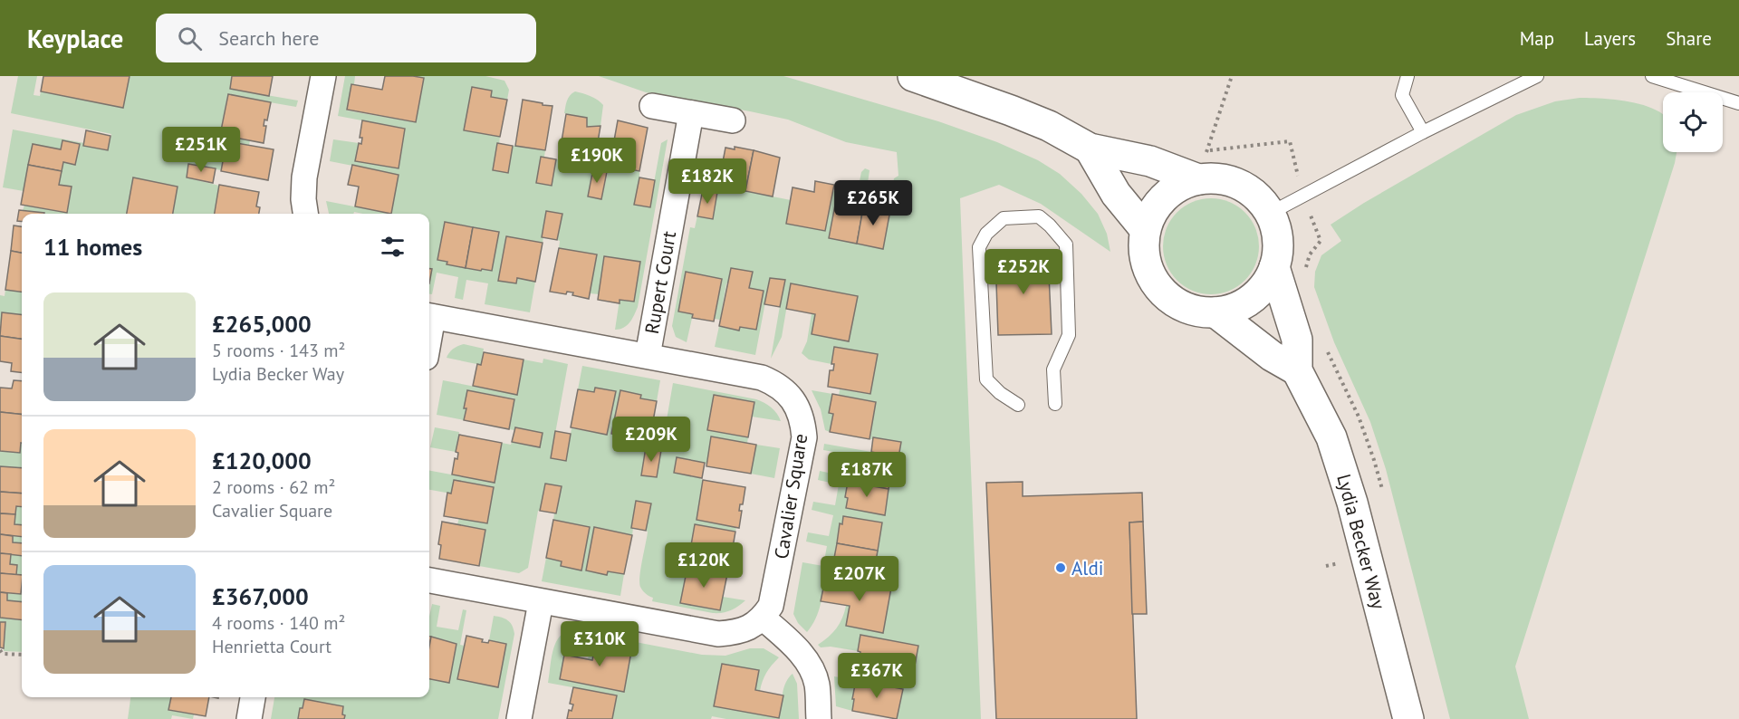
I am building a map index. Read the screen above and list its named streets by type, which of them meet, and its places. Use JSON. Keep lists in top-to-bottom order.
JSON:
{
  "streets": {
    "street": ["Rupert Court", "Cavalier Square", "Lydia Becker Way"]
  },
  "crossings": [
    ["Rupert Court", "Cavalier Square"]
  ],
  "places": ["Aldi"],
  "page": {
    "header": "Keyplace",
    "search": "Search here",
    "nav": ["Map", "Layers", "Share"],
    "price": [
      "£251K",
      "£190K",
      "£182K",
      "£265K",
      "£252K",
      "£209K",
      "£187K",
      "£120K",
      "£207K",
      "£310K",
      "£367K"
    ],
    "heading": "11 homes",
    "list": [
      {
        "name": "£265,000",
        "note": "5 rooms · 143 m² · Lydia Becker Way"
      },
      {
        "name": "£120,000",
        "note": "2 rooms · 62 m² · Cavalier Square"
      },
      {
        "name": "£367,000",
        "note": "4 rooms · 140 m² · Henrietta Court"
      }
    ]
  }
}
